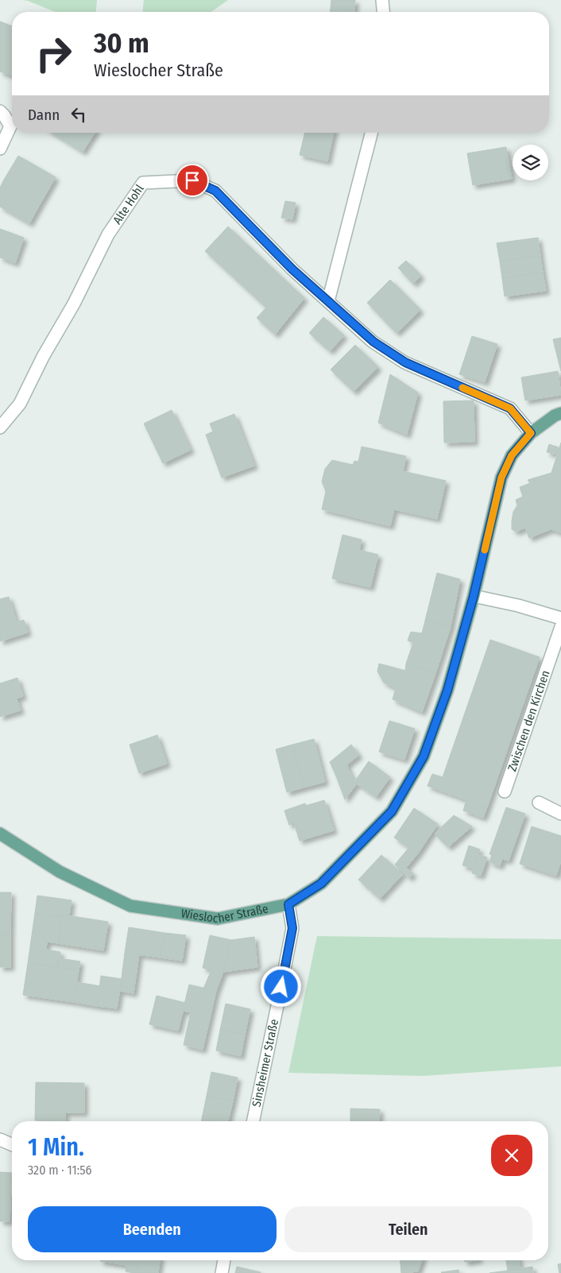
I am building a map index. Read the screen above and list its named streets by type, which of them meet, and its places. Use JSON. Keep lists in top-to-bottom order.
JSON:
{
  "streets": {
    "main road": ["Wieslocher Straße"],
    "street": ["Alte Hohl", "Zwischen den Kirchen", "Sinsheimer Straße"]
  },
  "crossings": [
    ["Alte Hohl", "Wieslocher Straße"],
    ["Wieslocher Straße", "Sinsheimer Straße"]
  ],
  "page": {
    "turn": ["30 m", "Wieslocher Straße"],
    "then": "Dann",
    "heading": ["1 Min.", "320 m · 11:56"],
    "buttons": ["Beenden", "Teilen"]
  }
}
